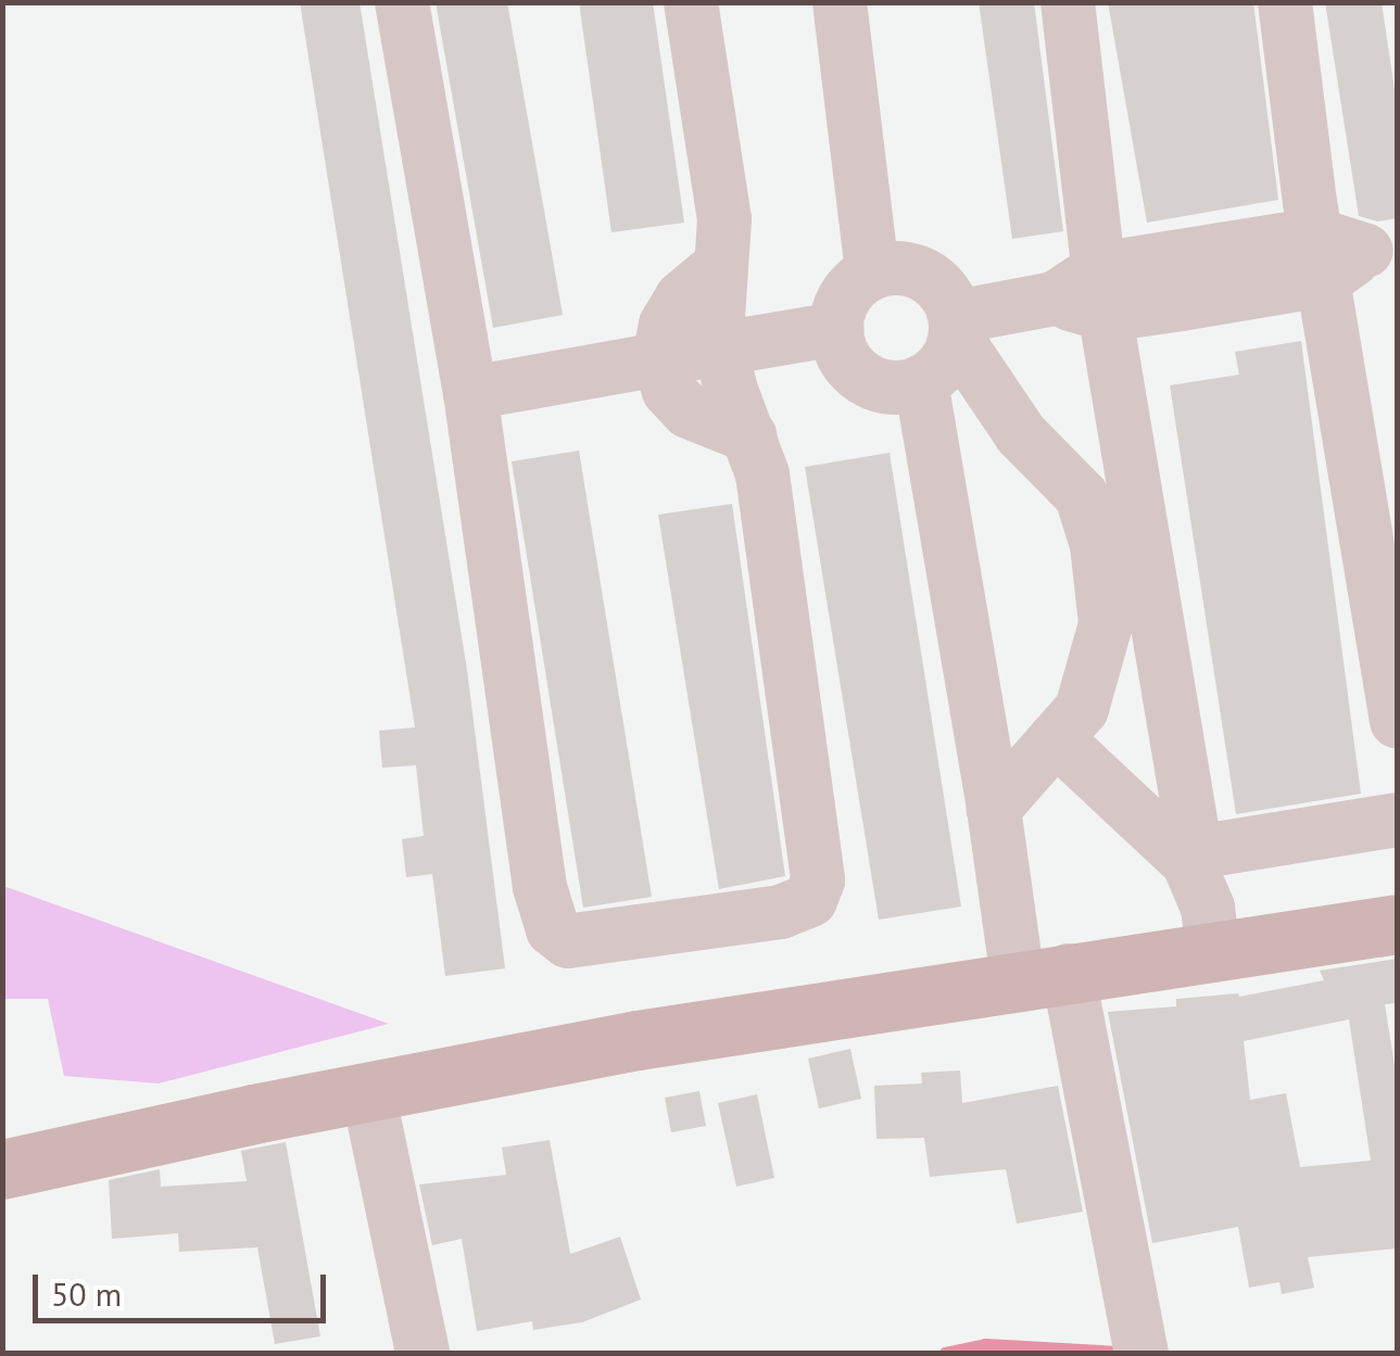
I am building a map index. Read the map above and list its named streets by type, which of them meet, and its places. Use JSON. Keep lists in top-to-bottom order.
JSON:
{
  "scale_bar": "50 m"
}
